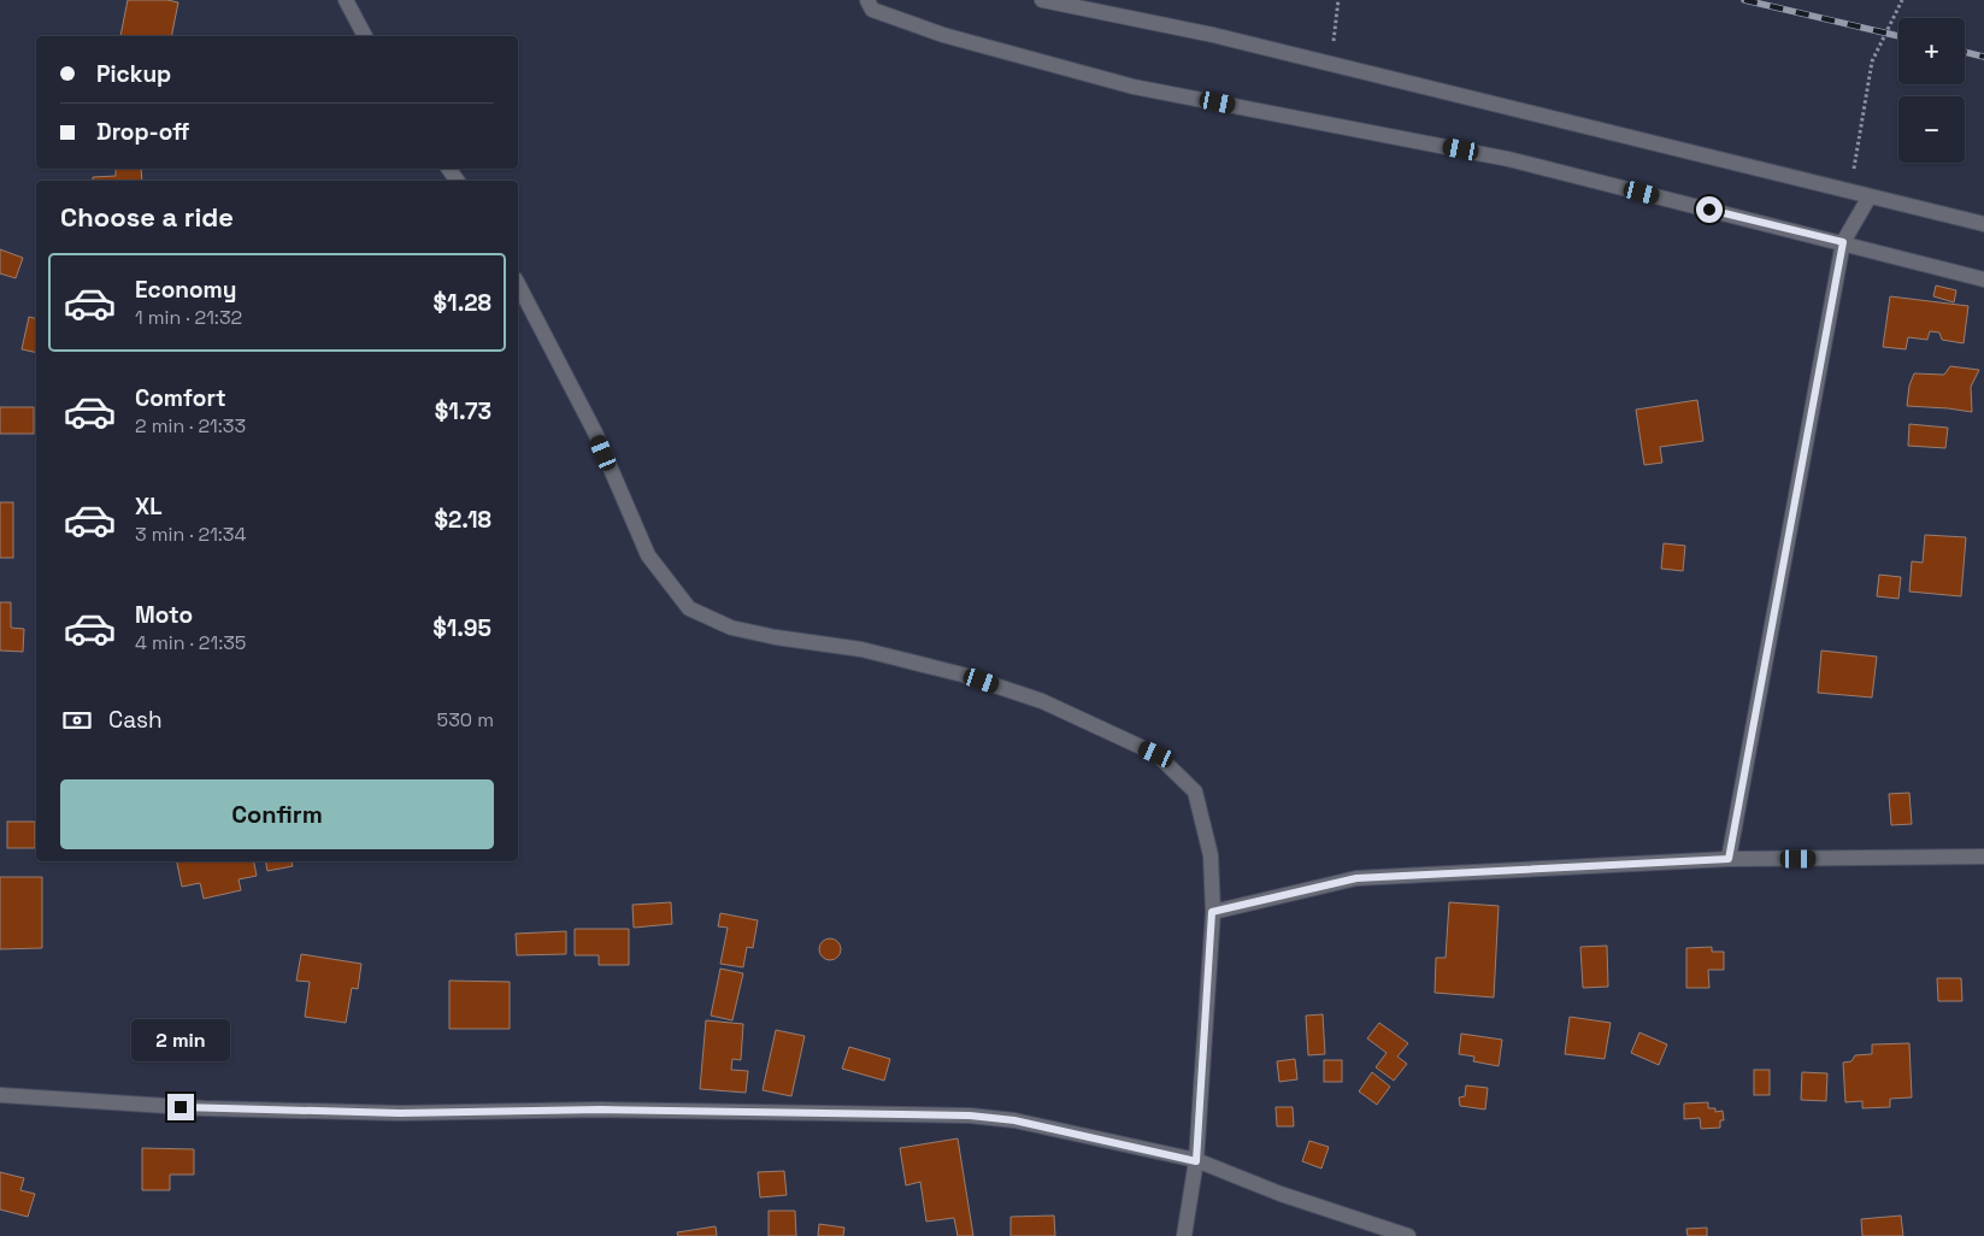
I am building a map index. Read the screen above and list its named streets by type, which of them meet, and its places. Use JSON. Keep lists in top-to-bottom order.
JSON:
{
  "page": {
    "map_buttons": ["+", "−"],
    "banner": ["Pickup", "Drop-off"],
    "heading": "Choose a ride",
    "list": [
      {
        "name": "Economy",
        "note": "1 min · 21:32",
        "value": "$1.28"
      },
      {
        "name": "Comfort",
        "note": "2 min · 21:33",
        "value": "$1.73"
      },
      {
        "name": "XL",
        "note": "3 min · 21:34",
        "value": "$2.18"
      },
      {
        "name": "Moto",
        "note": "4 min · 21:35",
        "value": "$1.95"
      }
    ],
    "pay": ["Cash", "530 m"],
    "buttons": "Confirm",
    "bubble": "2 min"
  }
}
